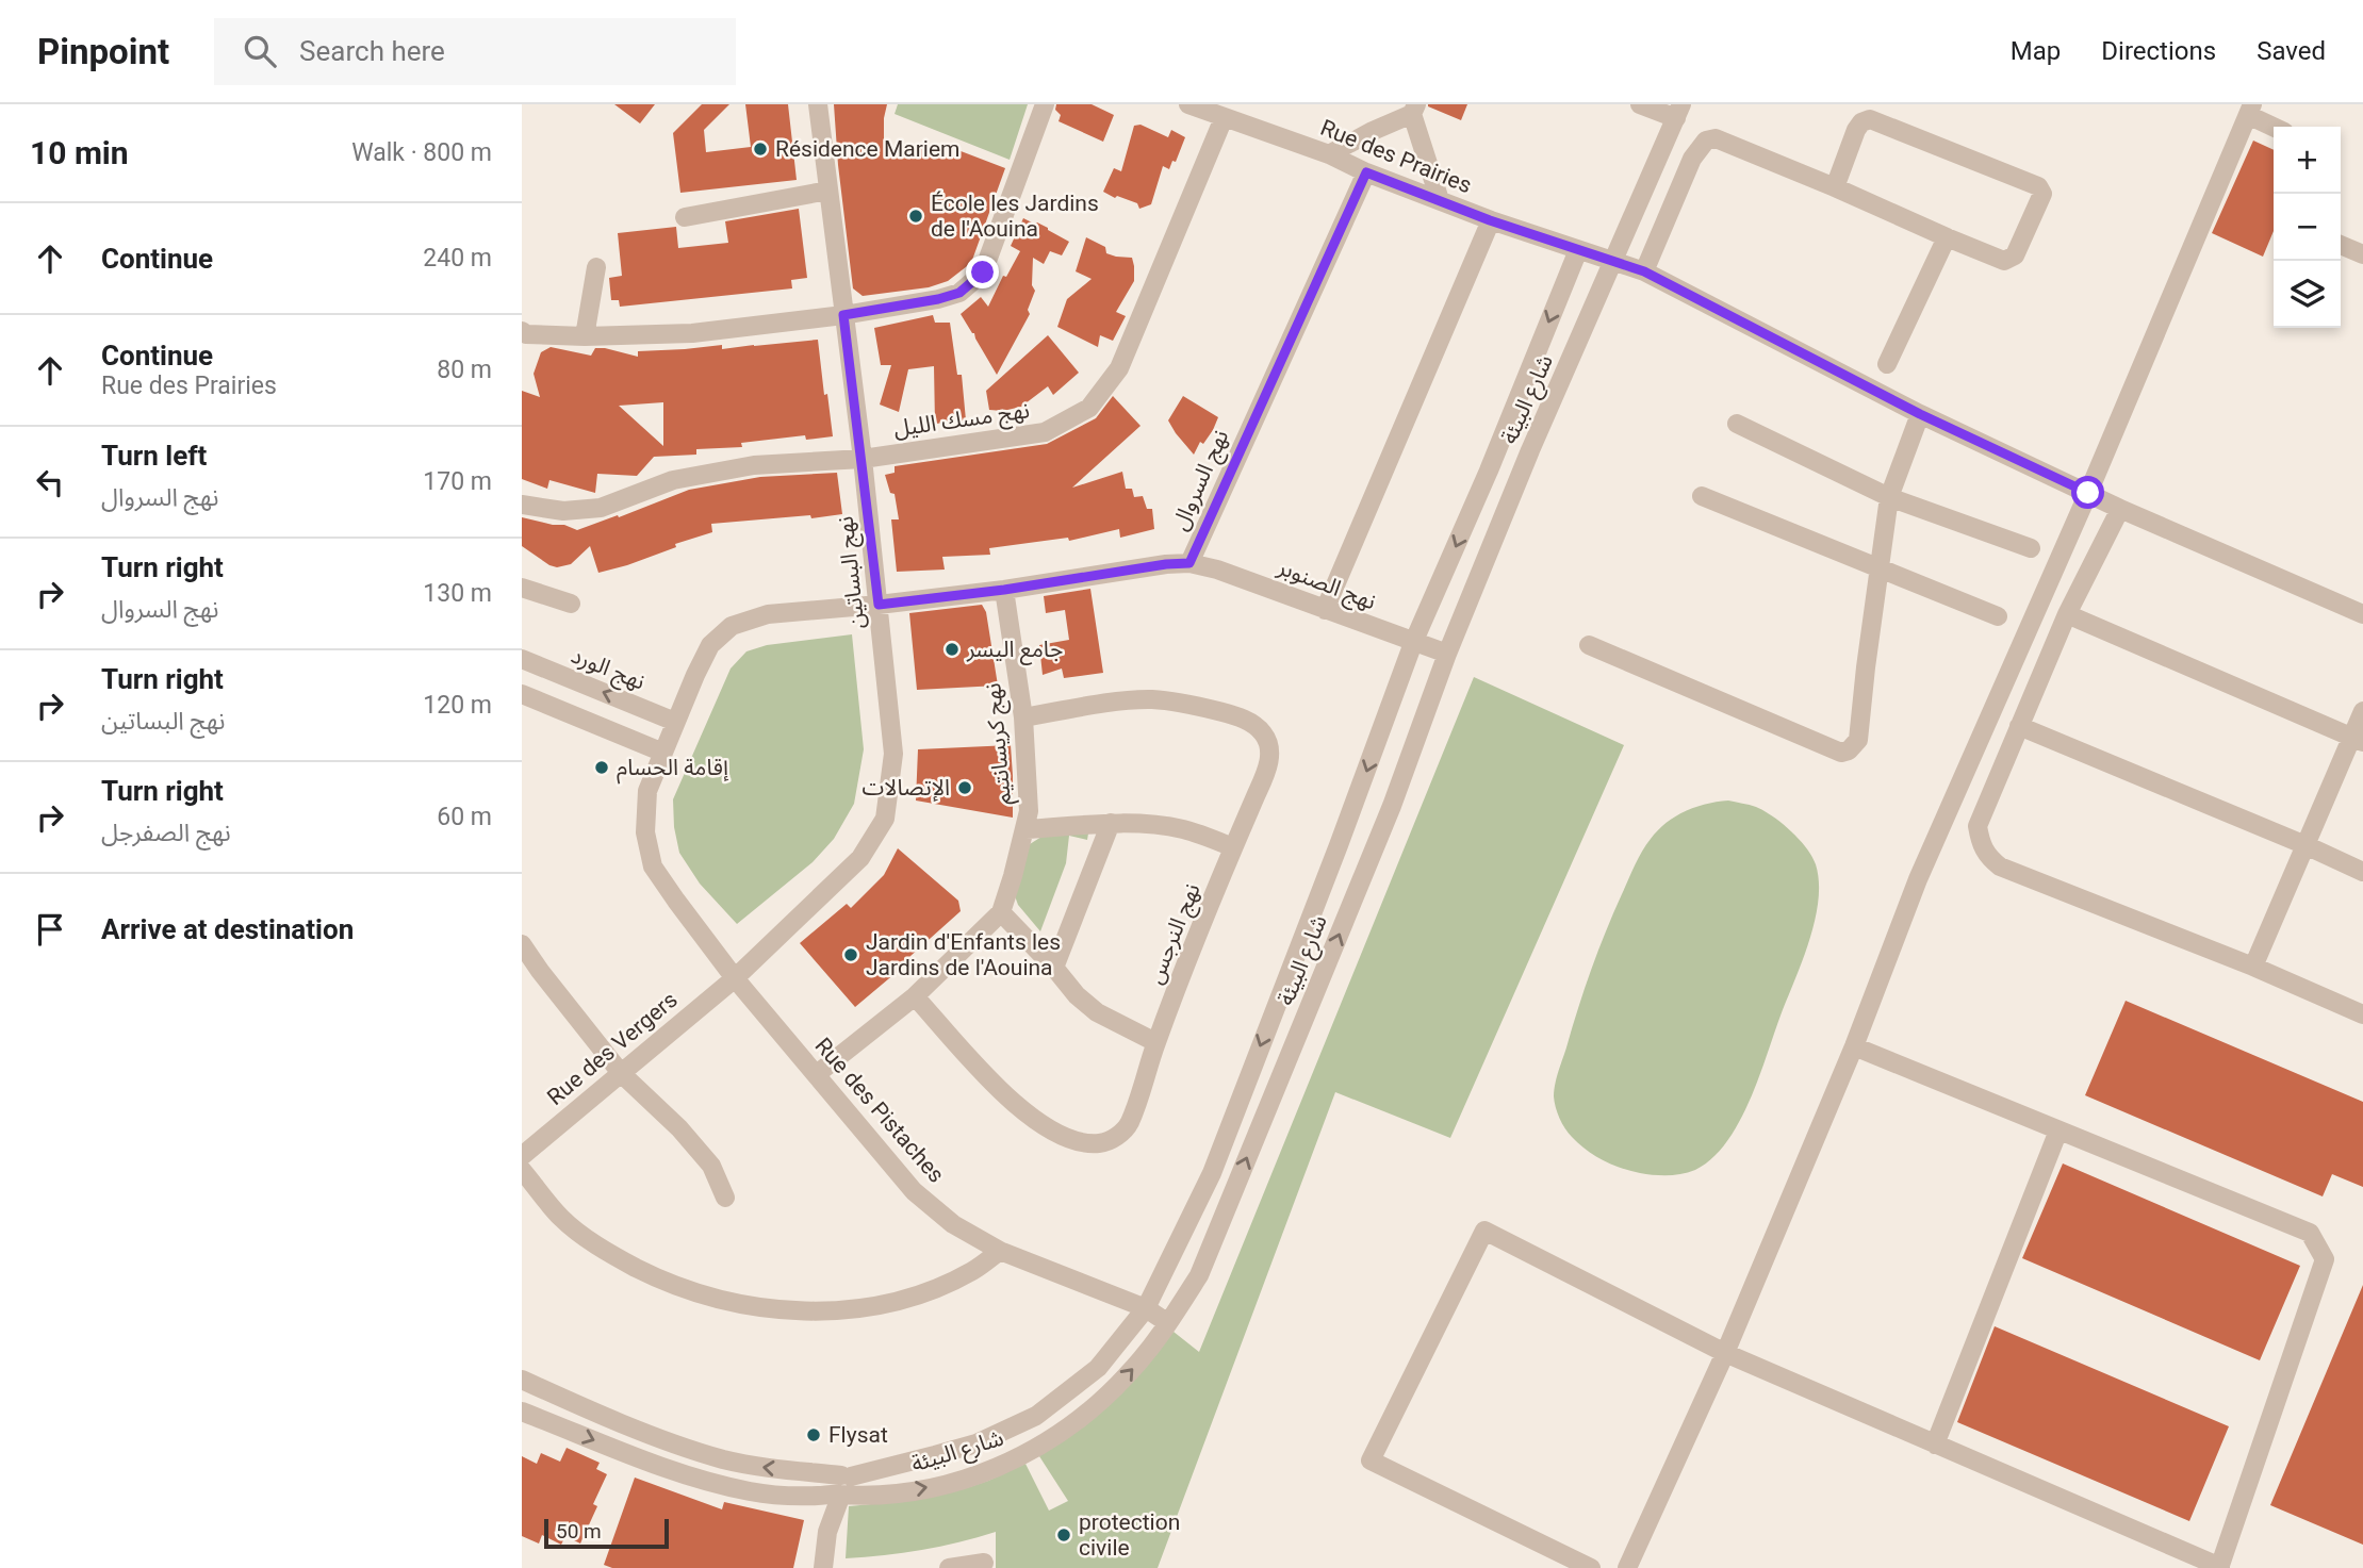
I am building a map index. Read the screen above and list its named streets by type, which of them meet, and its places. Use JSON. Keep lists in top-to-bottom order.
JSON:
{
  "streets": {
    "street": [
      "Rue des Prairies",
      "شارع البيئة",
      "نهج مسك الليل",
      "نهج السروال",
      "نهج البساتين",
      "نهج الصنوبر",
      "نهج الورد",
      "نهج كريسانتيم",
      "نهج النرجس",
      "Rue des Vergers",
      "Rue des Pistaches"
    ]
  },
  "crossings": [
    ["Rue des Prairies", "شارع البيئة"],
    ["Rue des Prairies", "نهج مسك الليل"],
    ["Rue des Prairies", "نهج السروال"],
    ["شارع البيئة", "نهج الصنوبر"],
    ["شارع البيئة", "Rue des Pistaches"],
    ["نهج مسك الليل", "نهج البساتين"],
    ["نهج السروال", "نهج البساتين"],
    ["نهج السروال", "نهج الصنوبر"],
    ["نهج السروال", "نهج الورد"],
    ["نهج السروال", "نهج كريسانتيم"],
    ["نهج السروال", "Rue des Pistaches"],
    ["نهج البساتين", "Rue des Vergers"],
    ["نهج البساتين", "Rue des Pistaches"],
    ["نهج الورد", "Rue des Pistaches"],
    ["نهج كريسانتيم", "نهج النرجس"],
    ["نهج كريسانتيم", "Rue des Pistaches"],
    ["Rue des Vergers", "Rue des Pistaches"]
  ],
  "places": [
    "Résidence Mariem",
    "École les Jardins de l'Aouina",
    "جامع اليسر",
    "إقامة الحسام",
    "الإتصالات",
    "Jardin d'Enfants les Jardins de l'Aouina",
    "Flysat",
    "protection civile"
  ],
  "scale_bar": "50 m",
  "page": {
    "header": "Pinpoint",
    "search": "Search here",
    "nav": ["Map", "Directions", "Saved"],
    "heading": ["10 min", "Walk · 800 m"],
    "map_buttons": ["+", "−"],
    "list": [
      ["Continue", "240 m"],
      ["Continue", "Rue des Prairies", "80 m"],
      ["Turn left", "نهج السروال", "170 m"],
      ["Turn right", "نهج السروال", "130 m"],
      ["Turn right", "نهج البساتين", "120 m"],
      ["Turn right", "نهج الصفرجل", "60 m"],
      "Arrive at destination"
    ],
    "scale": "50 m"
  }
}
